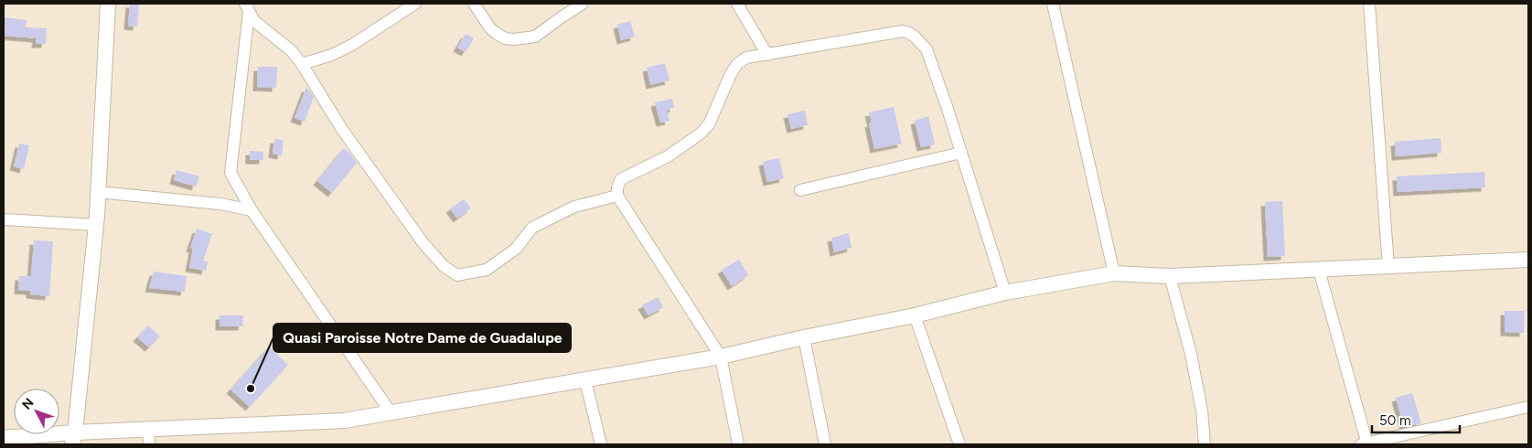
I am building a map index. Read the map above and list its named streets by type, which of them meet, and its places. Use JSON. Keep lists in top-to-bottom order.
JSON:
{
  "places": ["Quasi Paroisse Notre Dame de Guadalupe"],
  "scale_bar": "50 m",
  "north": "top left"
}
